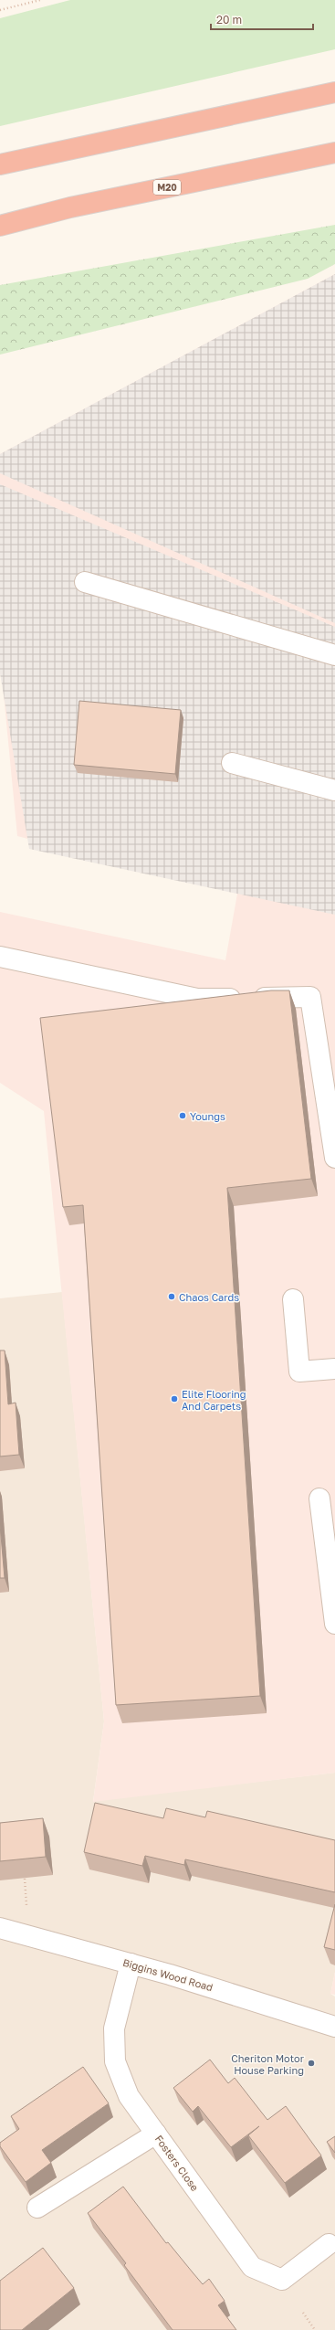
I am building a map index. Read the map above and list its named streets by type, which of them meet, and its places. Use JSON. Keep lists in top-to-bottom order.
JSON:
{
  "streets": {
    "highway": ["M20"],
    "street": ["Biggins Wood Road", "Fosters Close"]
  },
  "crossings": [
    ["Biggins Wood Road", "Fosters Close"]
  ],
  "places": [
    "Youngs",
    "Chaos Cards",
    "Elite Flooring And Carpets",
    "Cheriton Motor House Parking"
  ],
  "scale_bar": "20 m"
}
